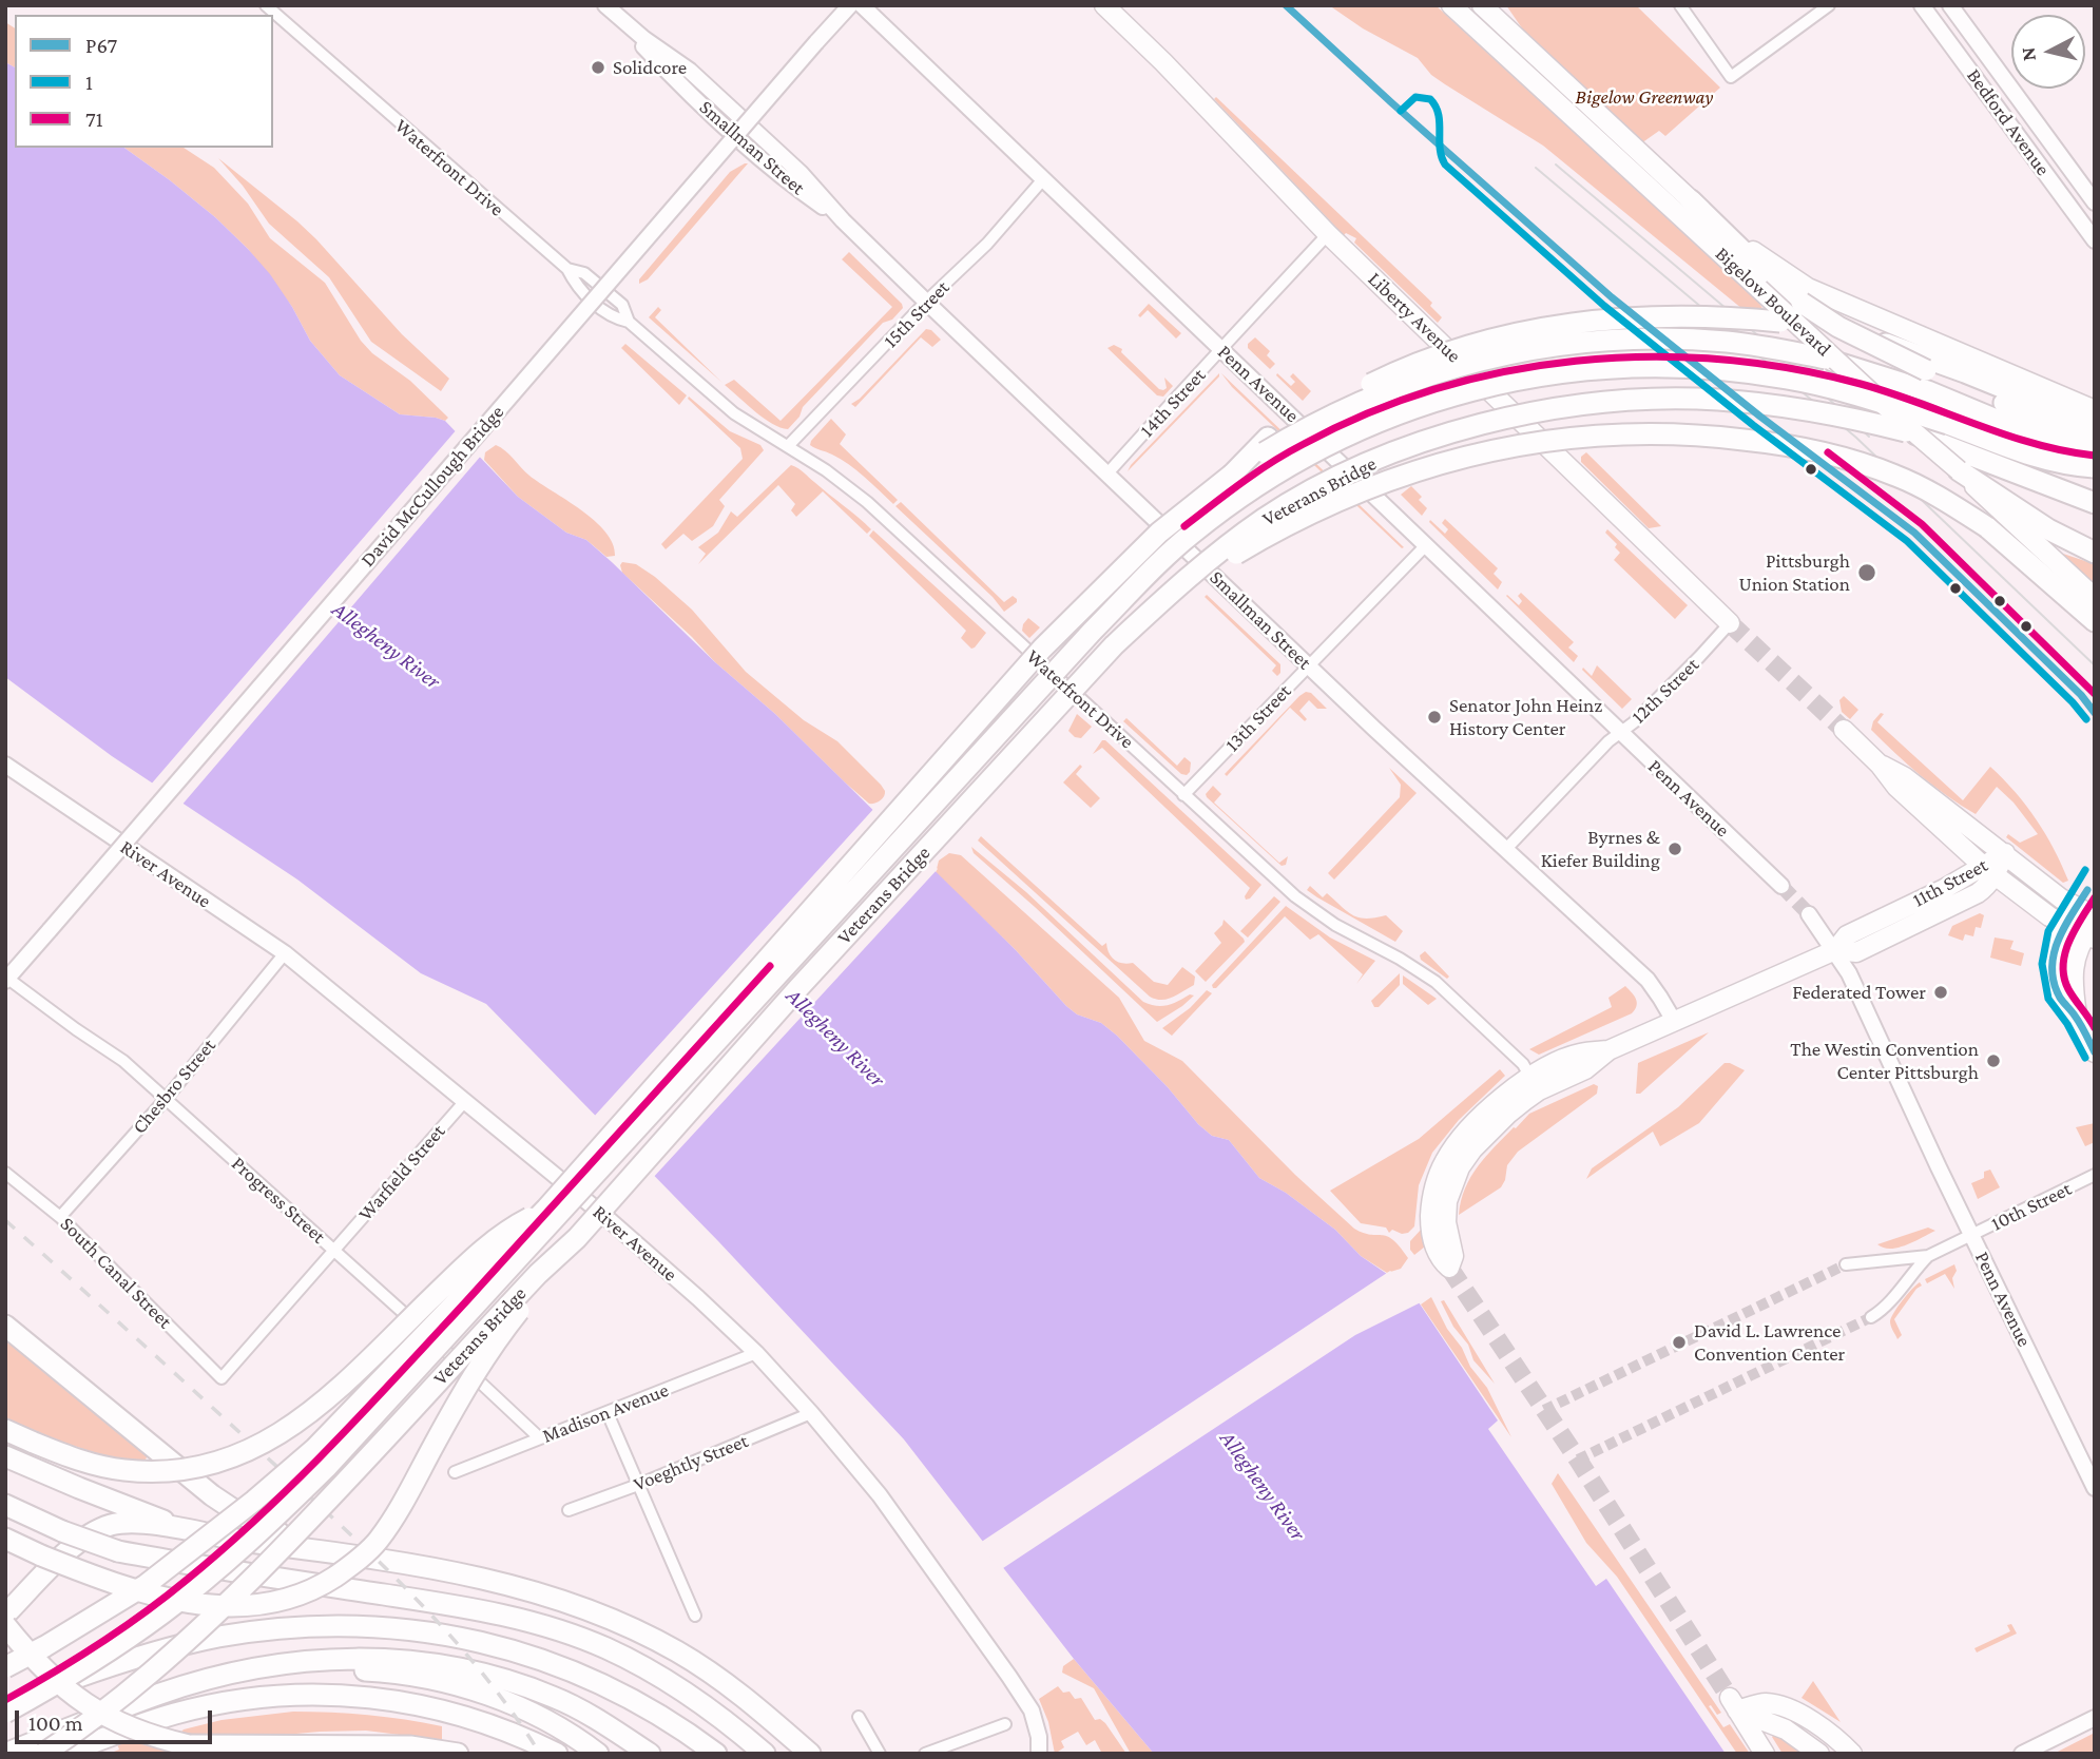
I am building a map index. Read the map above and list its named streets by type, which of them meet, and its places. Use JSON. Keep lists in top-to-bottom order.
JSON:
{
  "streets": {
    "highway": ["Veterans Bridge"],
    "main road": ["Bigelow Boulevard", "Liberty Avenue", "11th Street"],
    "street": [
      "Bedford Avenue",
      "Smallman Street",
      "Waterfront Drive",
      "15th Street",
      "Penn Avenue",
      "14th Street",
      "David McCullough Bridge",
      "12th Street",
      "13th Street",
      "River Avenue",
      "Chesbro Street",
      "Warfield Street",
      "Progress Street",
      "10th Street",
      "South Canal Street",
      "Madison Avenue",
      "Voeghtly Street"
    ]
  },
  "crossings": [
    ["Smallman Street", "15th Street"],
    ["Smallman Street", "14th Street"],
    ["Smallman Street", "12th Street"],
    ["Smallman Street", "13th Street"],
    ["Smallman Street", "11th Street"],
    ["Waterfront Drive", "15th Street"],
    ["Waterfront Drive", "13th Street"],
    ["Waterfront Drive", "11th Street"],
    ["15th Street", "Penn Avenue"],
    ["Liberty Avenue", "14th Street"],
    ["Liberty Avenue", "12th Street"],
    ["Penn Avenue", "14th Street"],
    ["Penn Avenue", "12th Street"],
    ["Penn Avenue", "13th Street"],
    ["Penn Avenue", "11th Street"],
    ["Penn Avenue", "10th Street"],
    ["David McCullough Bridge", "Progress Street"],
    ["River Avenue", "Chesbro Street"],
    ["River Avenue", "Warfield Street"],
    ["River Avenue", "Madison Avenue"],
    ["River Avenue", "Voeghtly Street"],
    ["Chesbro Street", "Progress Street"],
    ["Chesbro Street", "South Canal Street"],
    ["Warfield Street", "Progress Street"],
    ["Warfield Street", "South Canal Street"],
    ["Progress Street", "Madison Avenue"]
  ],
  "water": ["Allegheny River"],
  "parks": ["Bigelow Greenway"],
  "places": [
    "Solidcore",
    "Pittsburgh Union Station",
    "Senator John Heinz History Center",
    "Byrnes & Kiefer Building",
    "Federated Tower",
    "The Westin Convention Center Pittsburgh",
    "David L. Lawrence Convention Center"
  ],
  "lines": ["transit line P67", "transit line 1", "transit line 71"],
  "legend": ["P67", "1", "71"],
  "scale_bar": "100 m",
  "north": "left"
}
